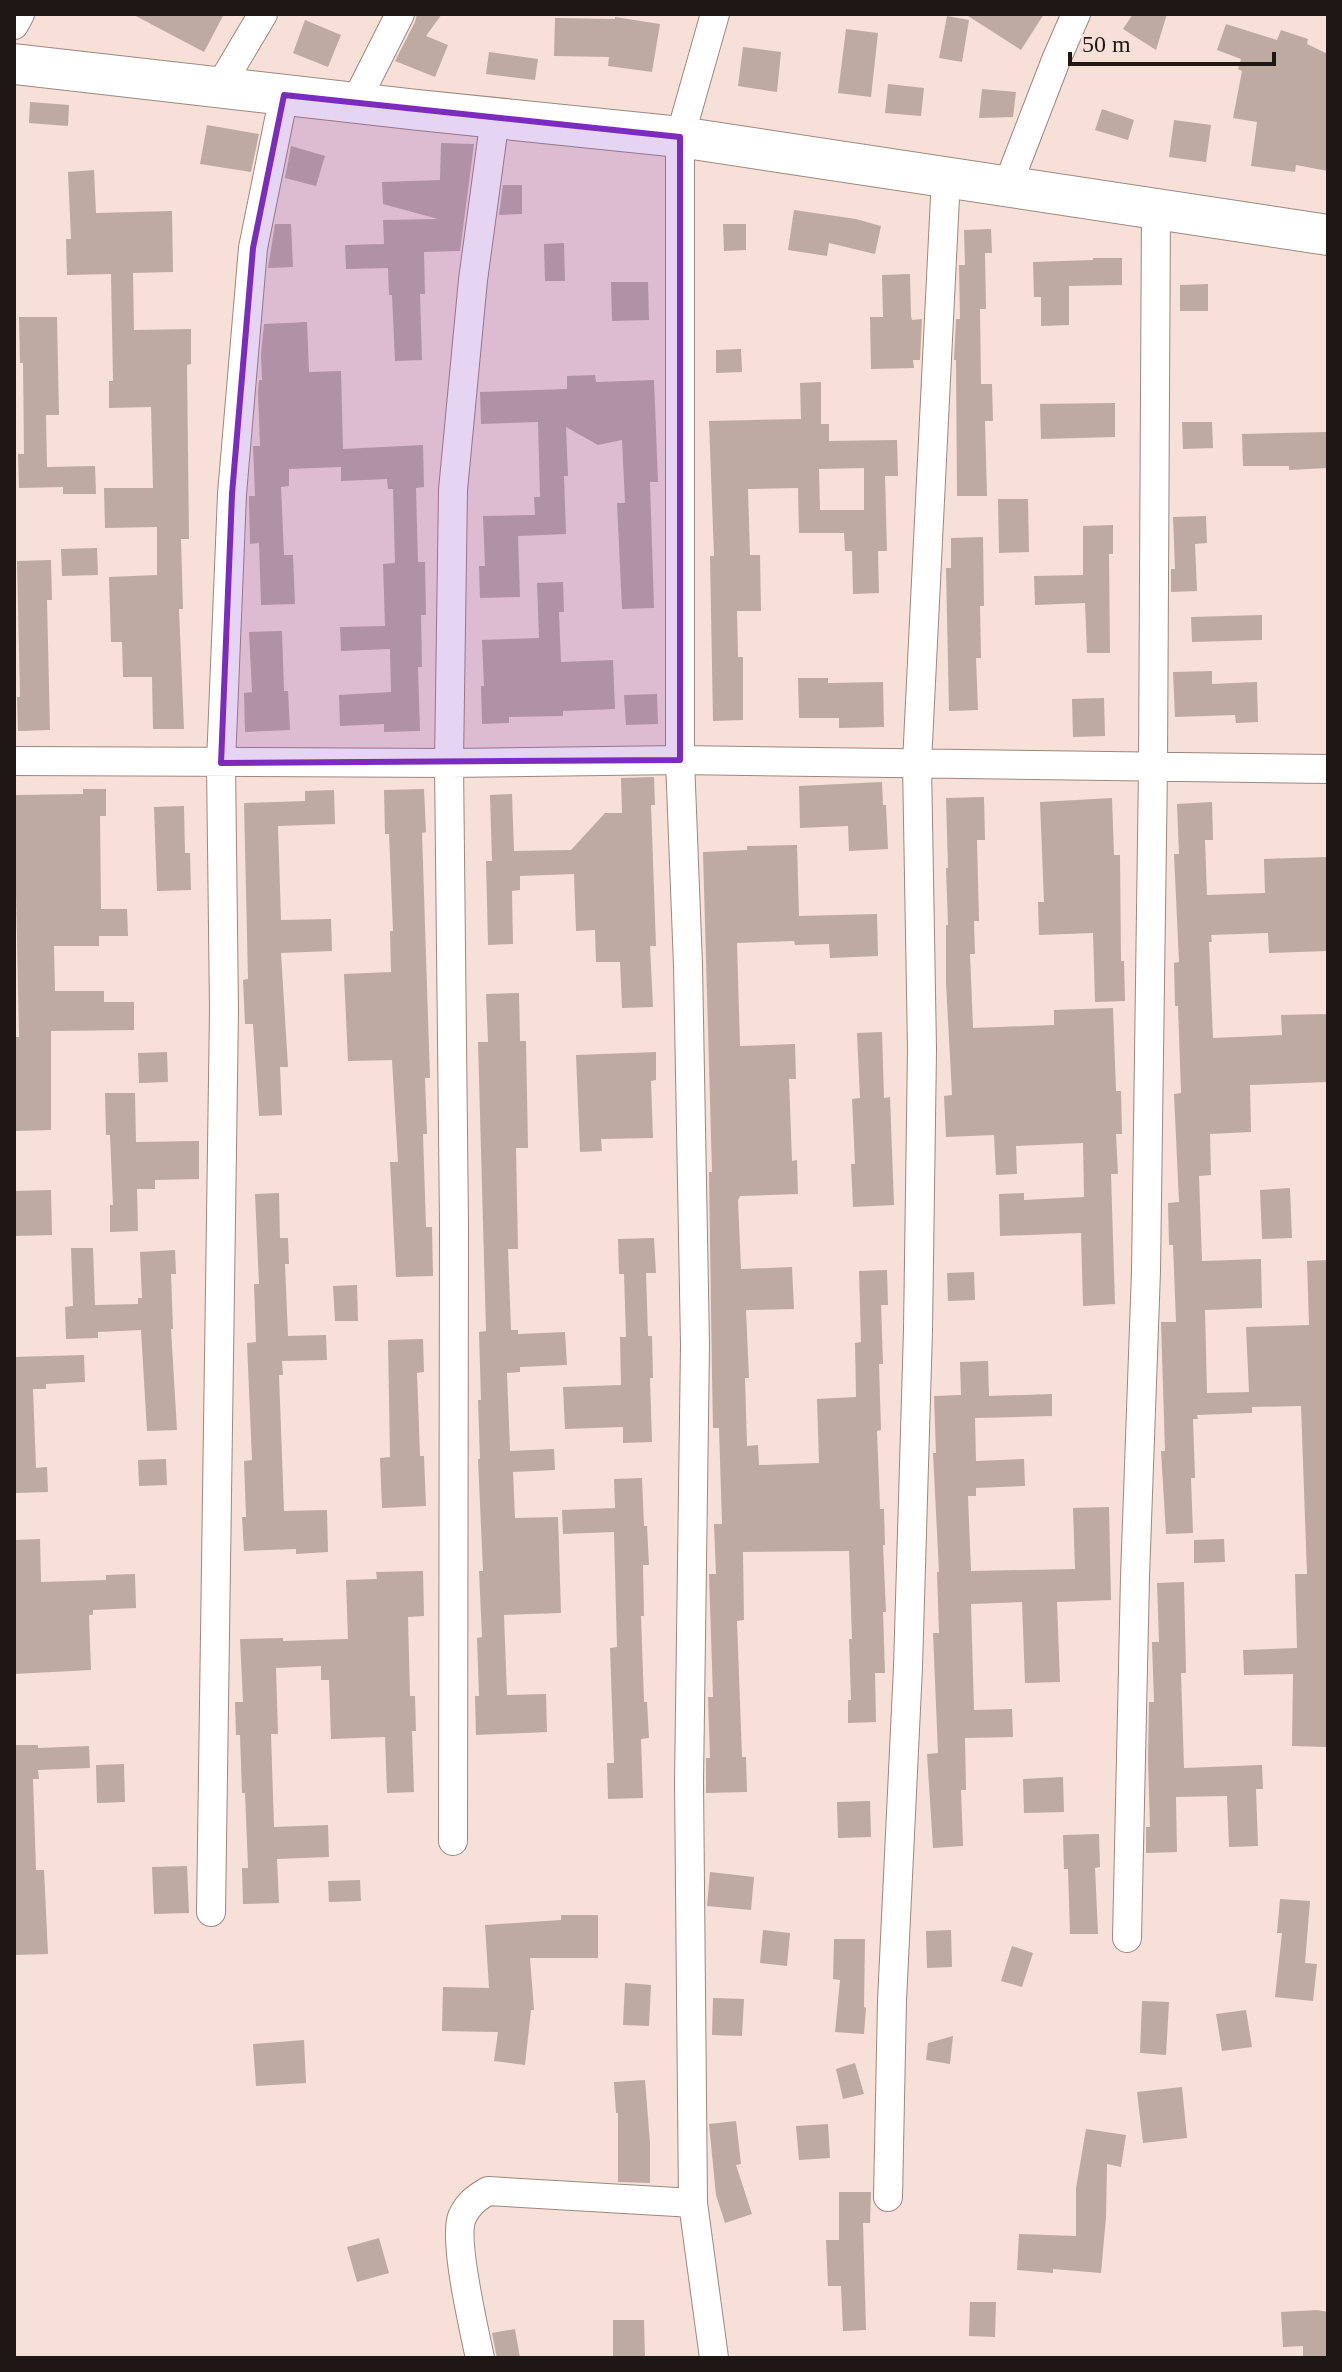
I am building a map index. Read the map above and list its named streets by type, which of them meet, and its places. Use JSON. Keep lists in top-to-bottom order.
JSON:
{
  "scale_bar": "50 m"
}
